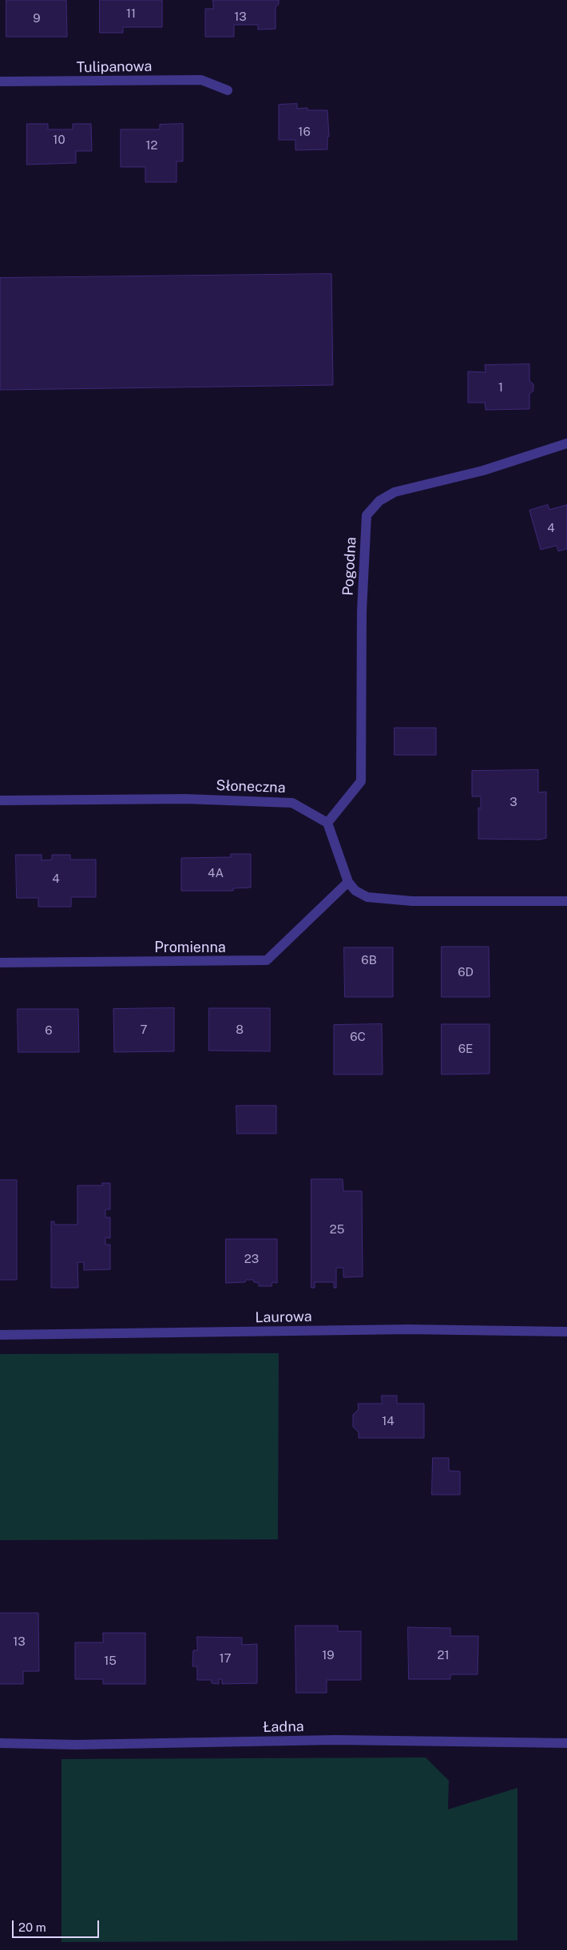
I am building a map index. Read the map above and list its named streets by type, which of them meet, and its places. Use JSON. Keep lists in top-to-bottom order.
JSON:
{
  "streets": {
    "street": [
      "Tulipanowa",
      "Pogodna",
      "Słoneczna",
      "Promienna",
      "Laurowa",
      "Ładna"
    ]
  },
  "crossings": [
    ["Pogodna", "Słoneczna"]
  ],
  "house_numbers": [
    "11",
    "13",
    "9",
    "16",
    "10",
    "12",
    "1",
    "4",
    "3",
    "4A",
    "4",
    "6B",
    "6D",
    "7",
    "8",
    "6",
    "6C",
    "6E",
    "25",
    "23",
    "14",
    "13",
    "19",
    "21",
    "17",
    "15"
  ],
  "scale_bar": "20 m"
}
